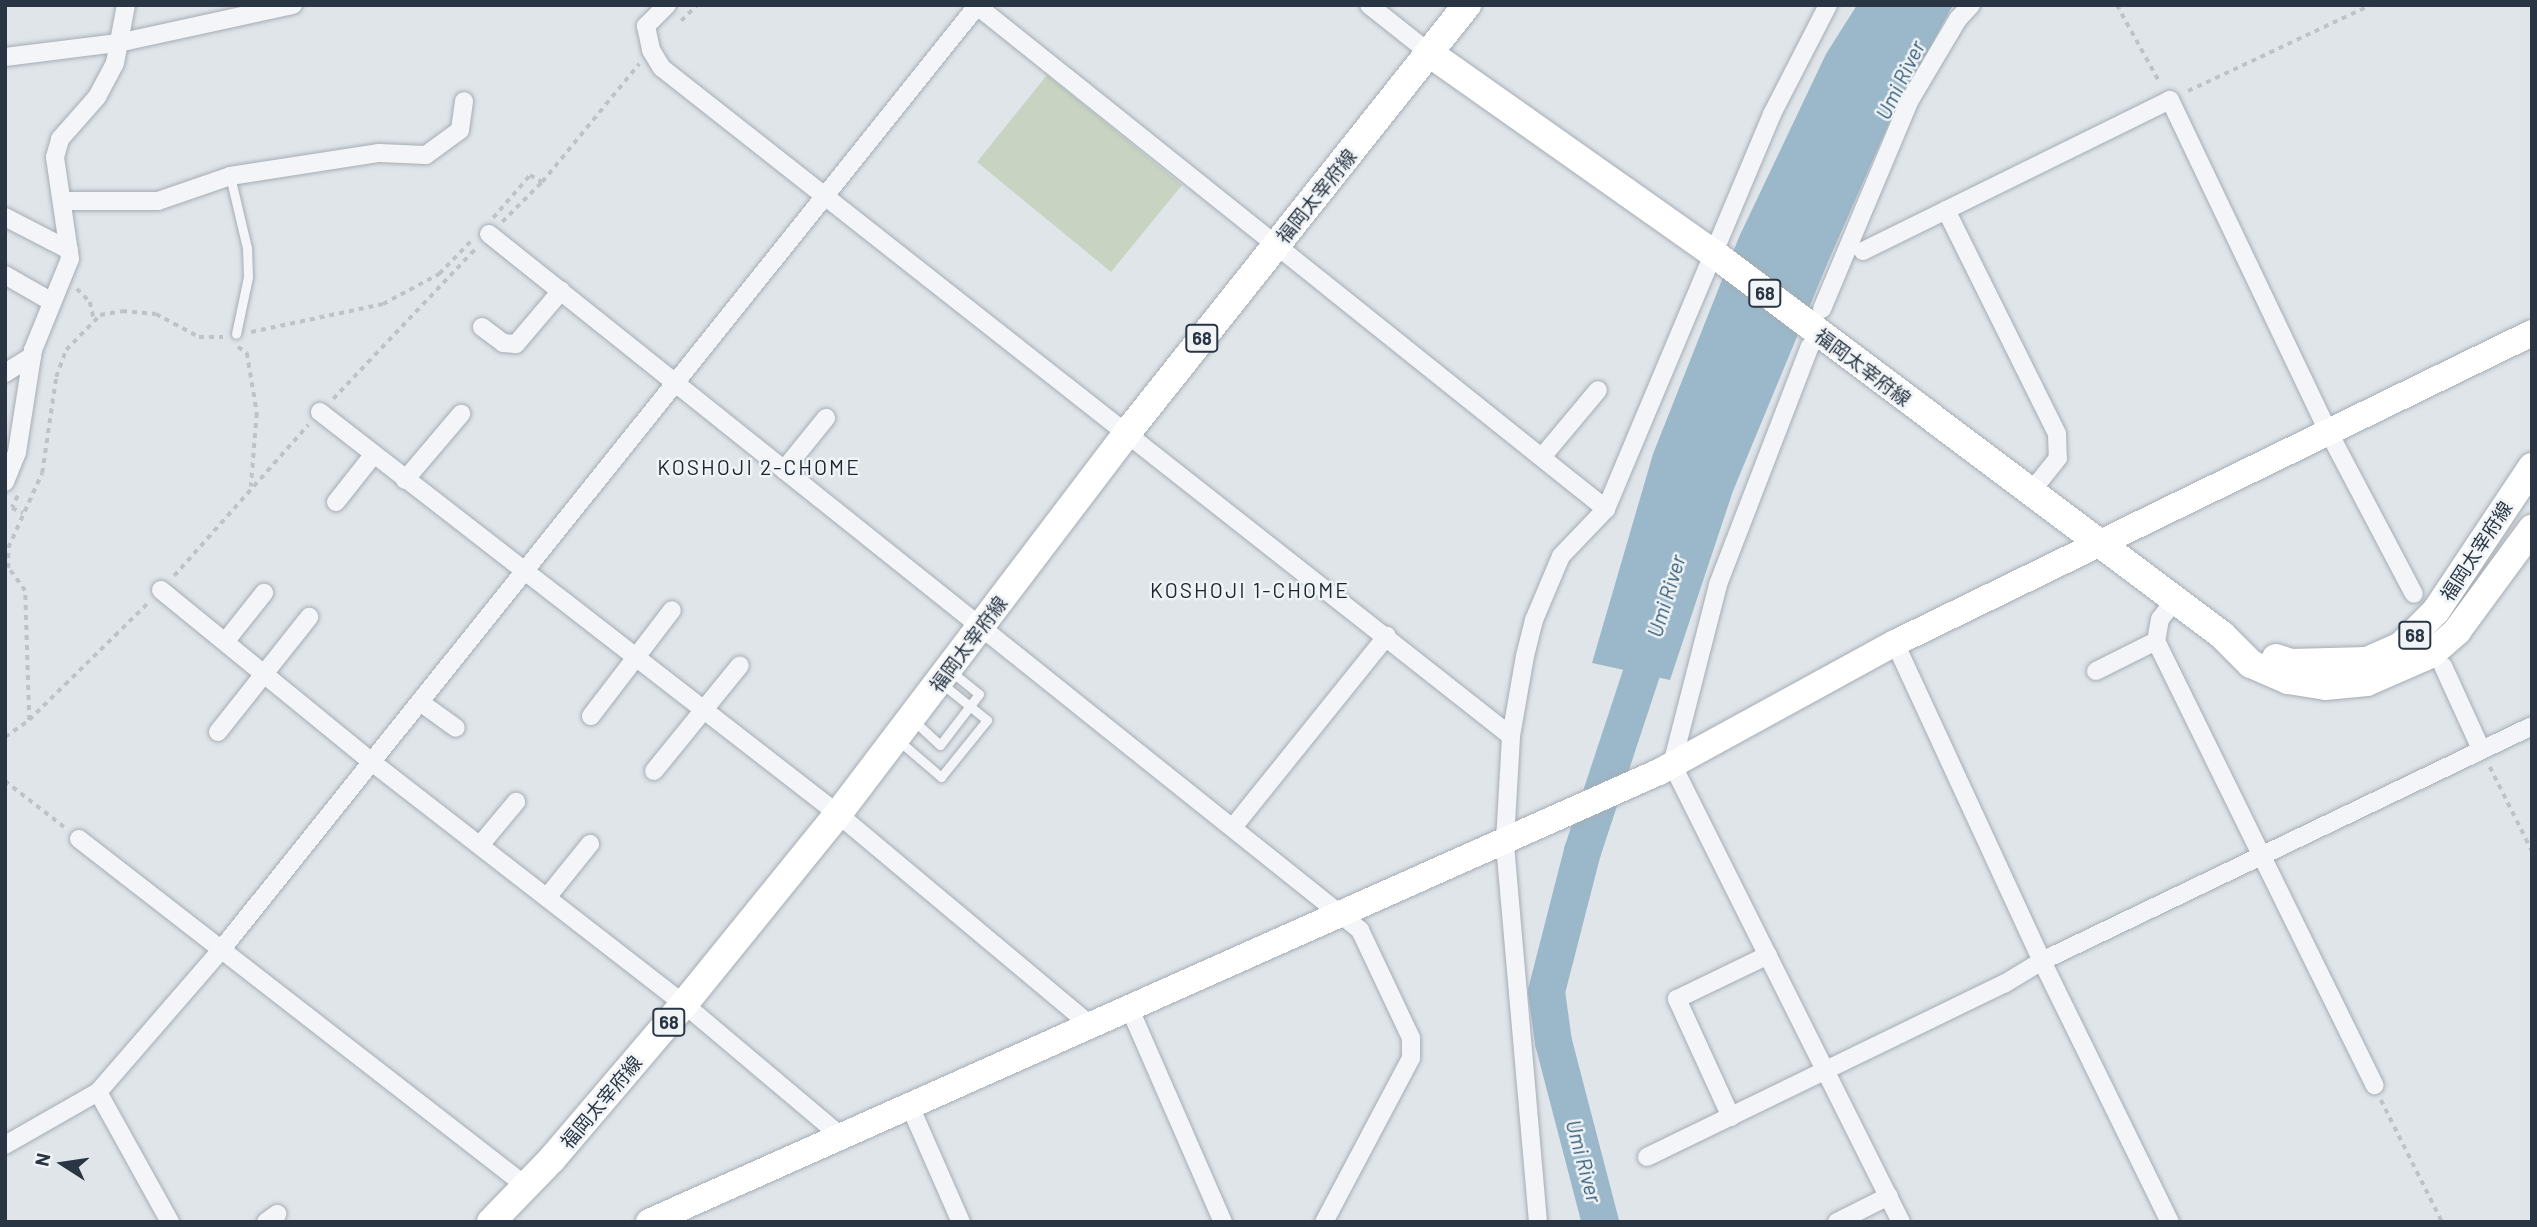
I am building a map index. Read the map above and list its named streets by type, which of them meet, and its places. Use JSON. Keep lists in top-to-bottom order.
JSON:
{
  "streets": {
    "main road": ["福岡太宰府線", "68"]
  },
  "districts": ["KOSHOJI 2-CHOME", "KOSHOJI 1-CHOME"],
  "water": ["Umi River"],
  "north": "left"
}
